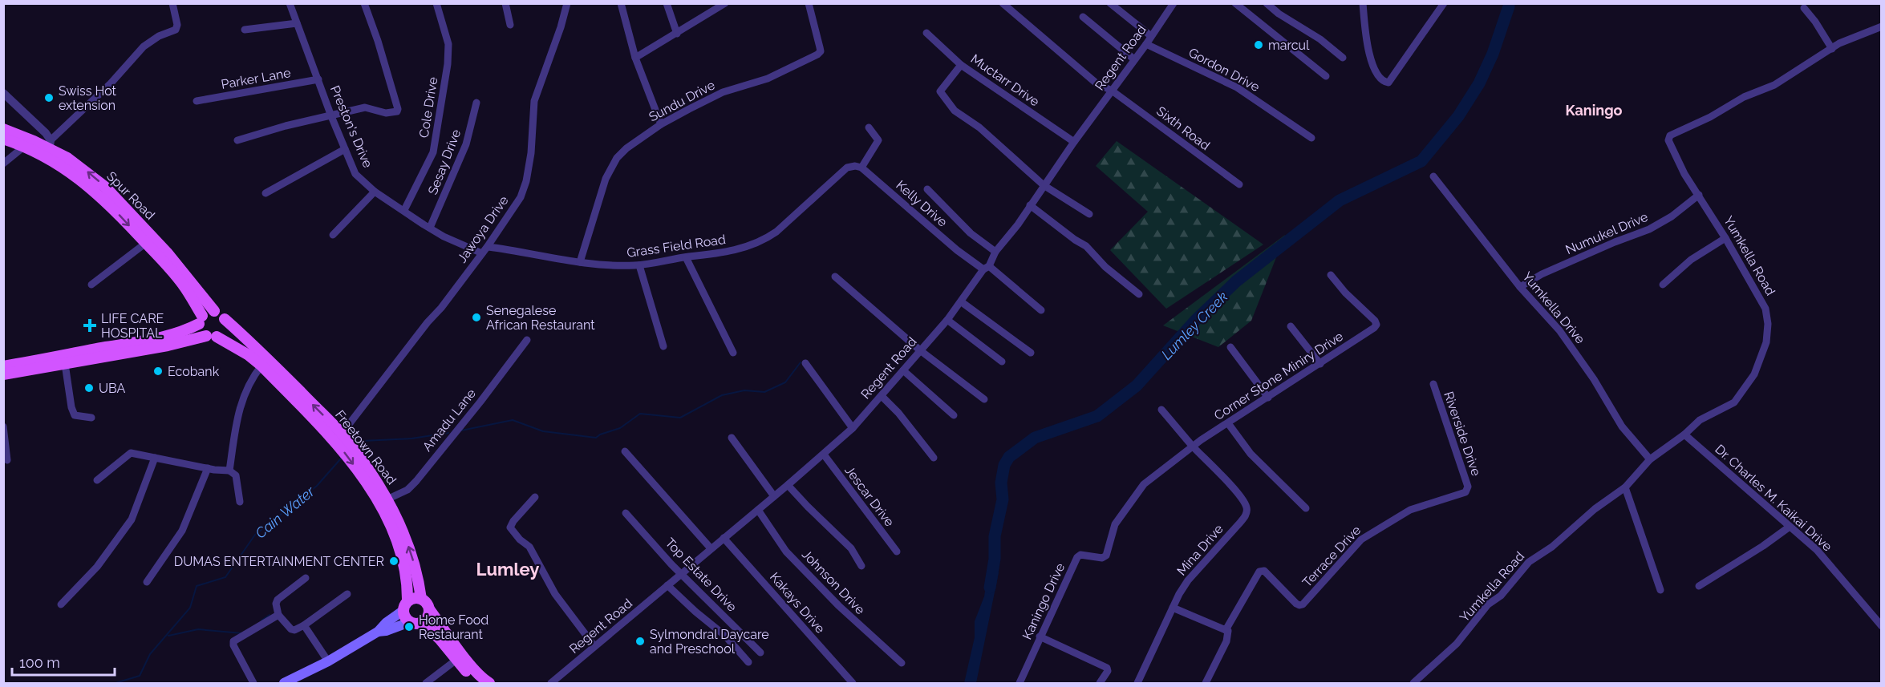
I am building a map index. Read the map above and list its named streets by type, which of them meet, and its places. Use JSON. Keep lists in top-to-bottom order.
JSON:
{
  "streets": {
    "main road": ["Spur Road", "Freetown Road"],
    "street": [
      "Regent Road",
      "Gordon Drive",
      "Parker Lane",
      "Muctarr Drive",
      "Sundu Drive",
      "Cole Drive",
      "Preston's Drive",
      "Sixth Road",
      "Sesay Drive",
      "Kelly Drive",
      "Jawoya Drive",
      "Numukel Drive",
      "Grass Field Road",
      "Yumkella Road",
      "Yumkella Drive",
      "Corner Stone Miniry Drive",
      "Amadu Lane",
      "Riverside Drive",
      "Jescar Drive",
      "Dr. Charles M. Kaikai Drive",
      "Mina Drive",
      "Terrace Drive",
      "Top Estate Drive",
      "Johnson Drive",
      "Kaningo Drive",
      "Kakays Drive"
    ]
  },
  "crossings": [
    ["Regent Road", "Gordon Drive"],
    ["Regent Road", "Muctarr Drive"],
    ["Regent Road", "Sixth Road"],
    ["Regent Road", "Kelly Drive"],
    ["Regent Road", "Jescar Drive"],
    ["Regent Road", "Top Estate Drive"],
    ["Regent Road", "Johnson Drive"],
    ["Regent Road", "Kakays Drive"],
    ["Parker Lane", "Preston's Drive"],
    ["Sundu Drive", "Grass Field Road"],
    ["Cole Drive", "Preston's Drive"],
    ["Preston's Drive", "Sesay Drive"],
    ["Preston's Drive", "Jawoya Drive"],
    ["Spur Road", "Freetown Road"],
    ["Kelly Drive", "Grass Field Road"],
    ["Jawoya Drive", "Freetown Road"],
    ["Numukel Drive", "Yumkella Road"],
    ["Numukel Drive", "Yumkella Drive"],
    ["Yumkella Road", "Yumkella Drive"],
    ["Yumkella Road", "Dr. Charles M. Kaikai Drive"],
    ["Corner Stone Miniry Drive", "Mina Drive"],
    ["Corner Stone Miniry Drive", "Kaningo Drive"],
    ["Amadu Lane", "Freetown Road"],
    ["Riverside Drive", "Terrace Drive"],
    ["Mina Drive", "Kaningo Drive"]
  ],
  "districts": ["Kaningo", "Lumley"],
  "water": ["Lumley Creek", "Cain Water"],
  "places": {
    "other": [
      "marcul",
      "Swiss Hot extension",
      "Senegalese African Restaurant",
      "Ecobank",
      "UBA",
      "DUMAS ENTERTAINMENT CENTER",
      "Home Food Restaurant",
      "Sylmondral Daycare and Preschool"
    ],
    "health": ["LIFE CARE HOSPITAL"]
  },
  "scale_bar": "100 m"
}
